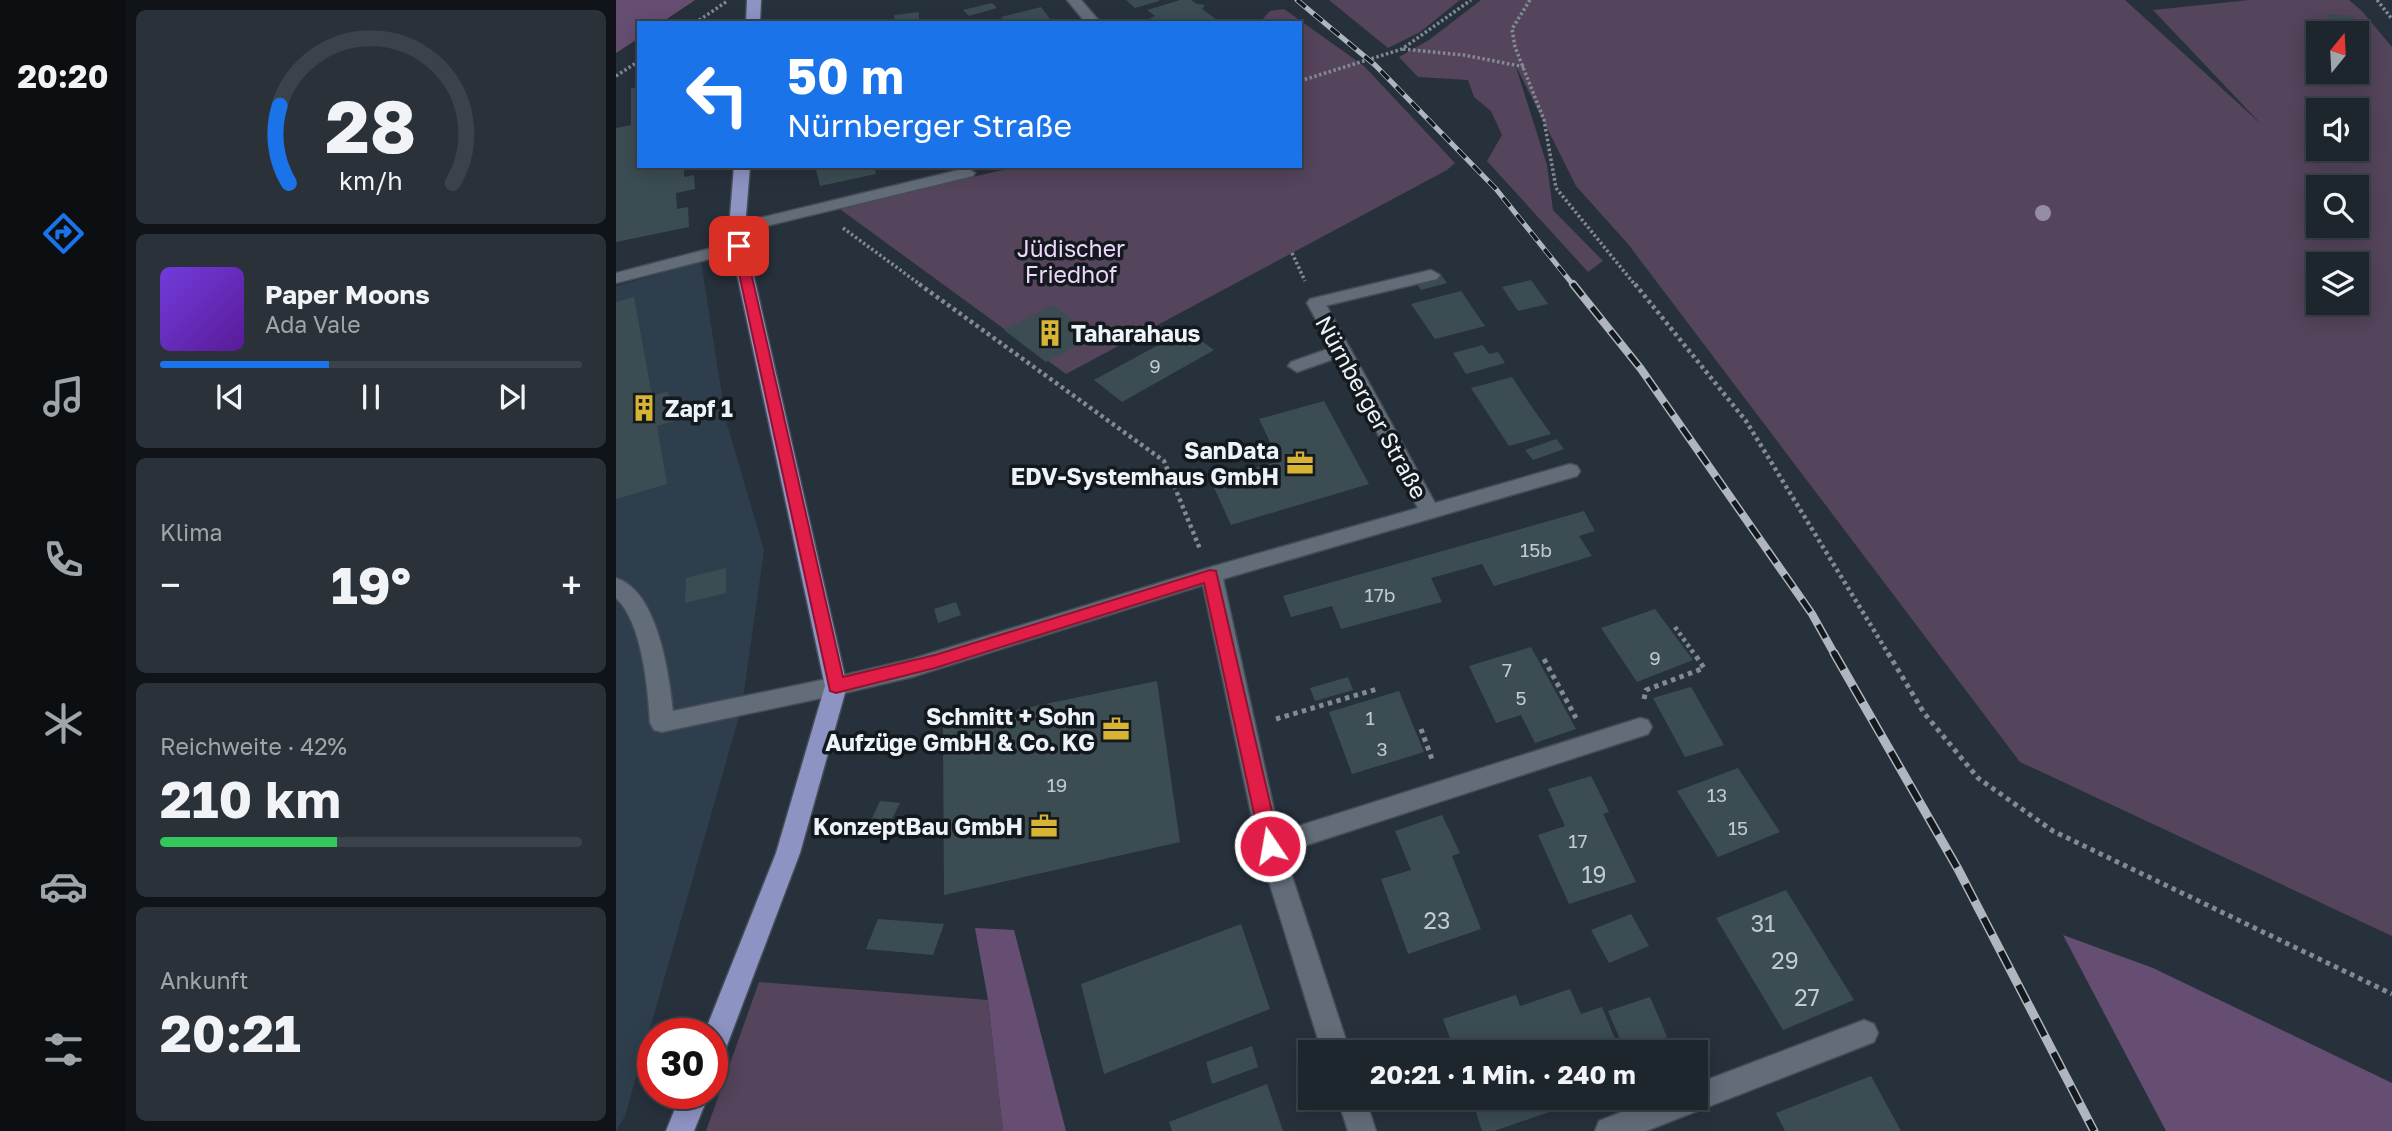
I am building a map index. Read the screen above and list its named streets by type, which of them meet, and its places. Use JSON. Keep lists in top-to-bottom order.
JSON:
{
  "streets": {
    "street": ["Nürnberger Straße"]
  },
  "parks": ["Jüdischer Friedhof"],
  "places": {
    "building": ["Taharahaus", "Zapf 1"],
    "office": ["SanData EDV-Systemhaus GmbH", "Schmitt + Sohn Aufzüge GmbH & Co. KG", "KonzeptBau GmbH"]
  },
  "house_numbers": [
    "9",
    "15b",
    "17b",
    "9",
    "7",
    "5",
    "1",
    "3",
    "19",
    "13",
    "15",
    "17",
    "19",
    "23",
    "31",
    "29",
    "27"
  ],
  "north": "top",
  "page": {
    "tabs": "20:20",
    "turn": ["50 m", "Nürnberger Straße"],
    "song": ["Paper Moons", "Ada Vale"],
    "tile": [
      "Klima",
      ["Reichweite · 42%", "210 km"],
      ["Ankunft", "20:21"]
    ],
    "heat": ["−", "19°", "+"],
    "limit": "30",
    "trip": "20:21 · 1 Min. · 240 m",
    "gauge": ["28", "km/h"]
  }
}
